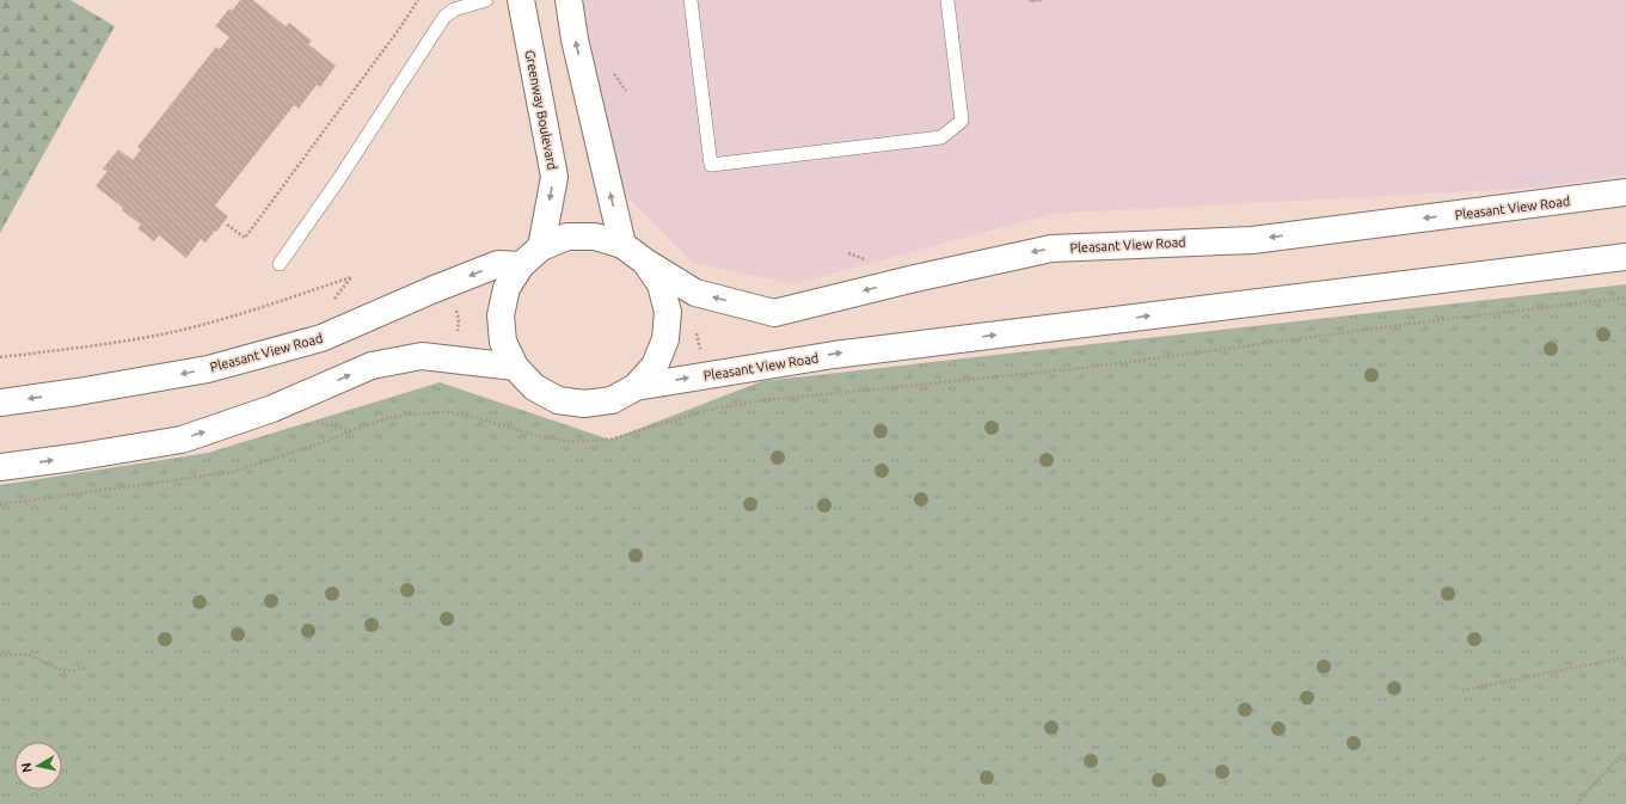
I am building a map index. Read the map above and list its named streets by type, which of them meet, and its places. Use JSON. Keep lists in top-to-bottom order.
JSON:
{
  "streets": {
    "main road": ["Greenway Boulevard", "Pleasant View Road"]
  },
  "crossings": [
    ["Greenway Boulevard", "Pleasant View Road"]
  ],
  "north": "left"
}
